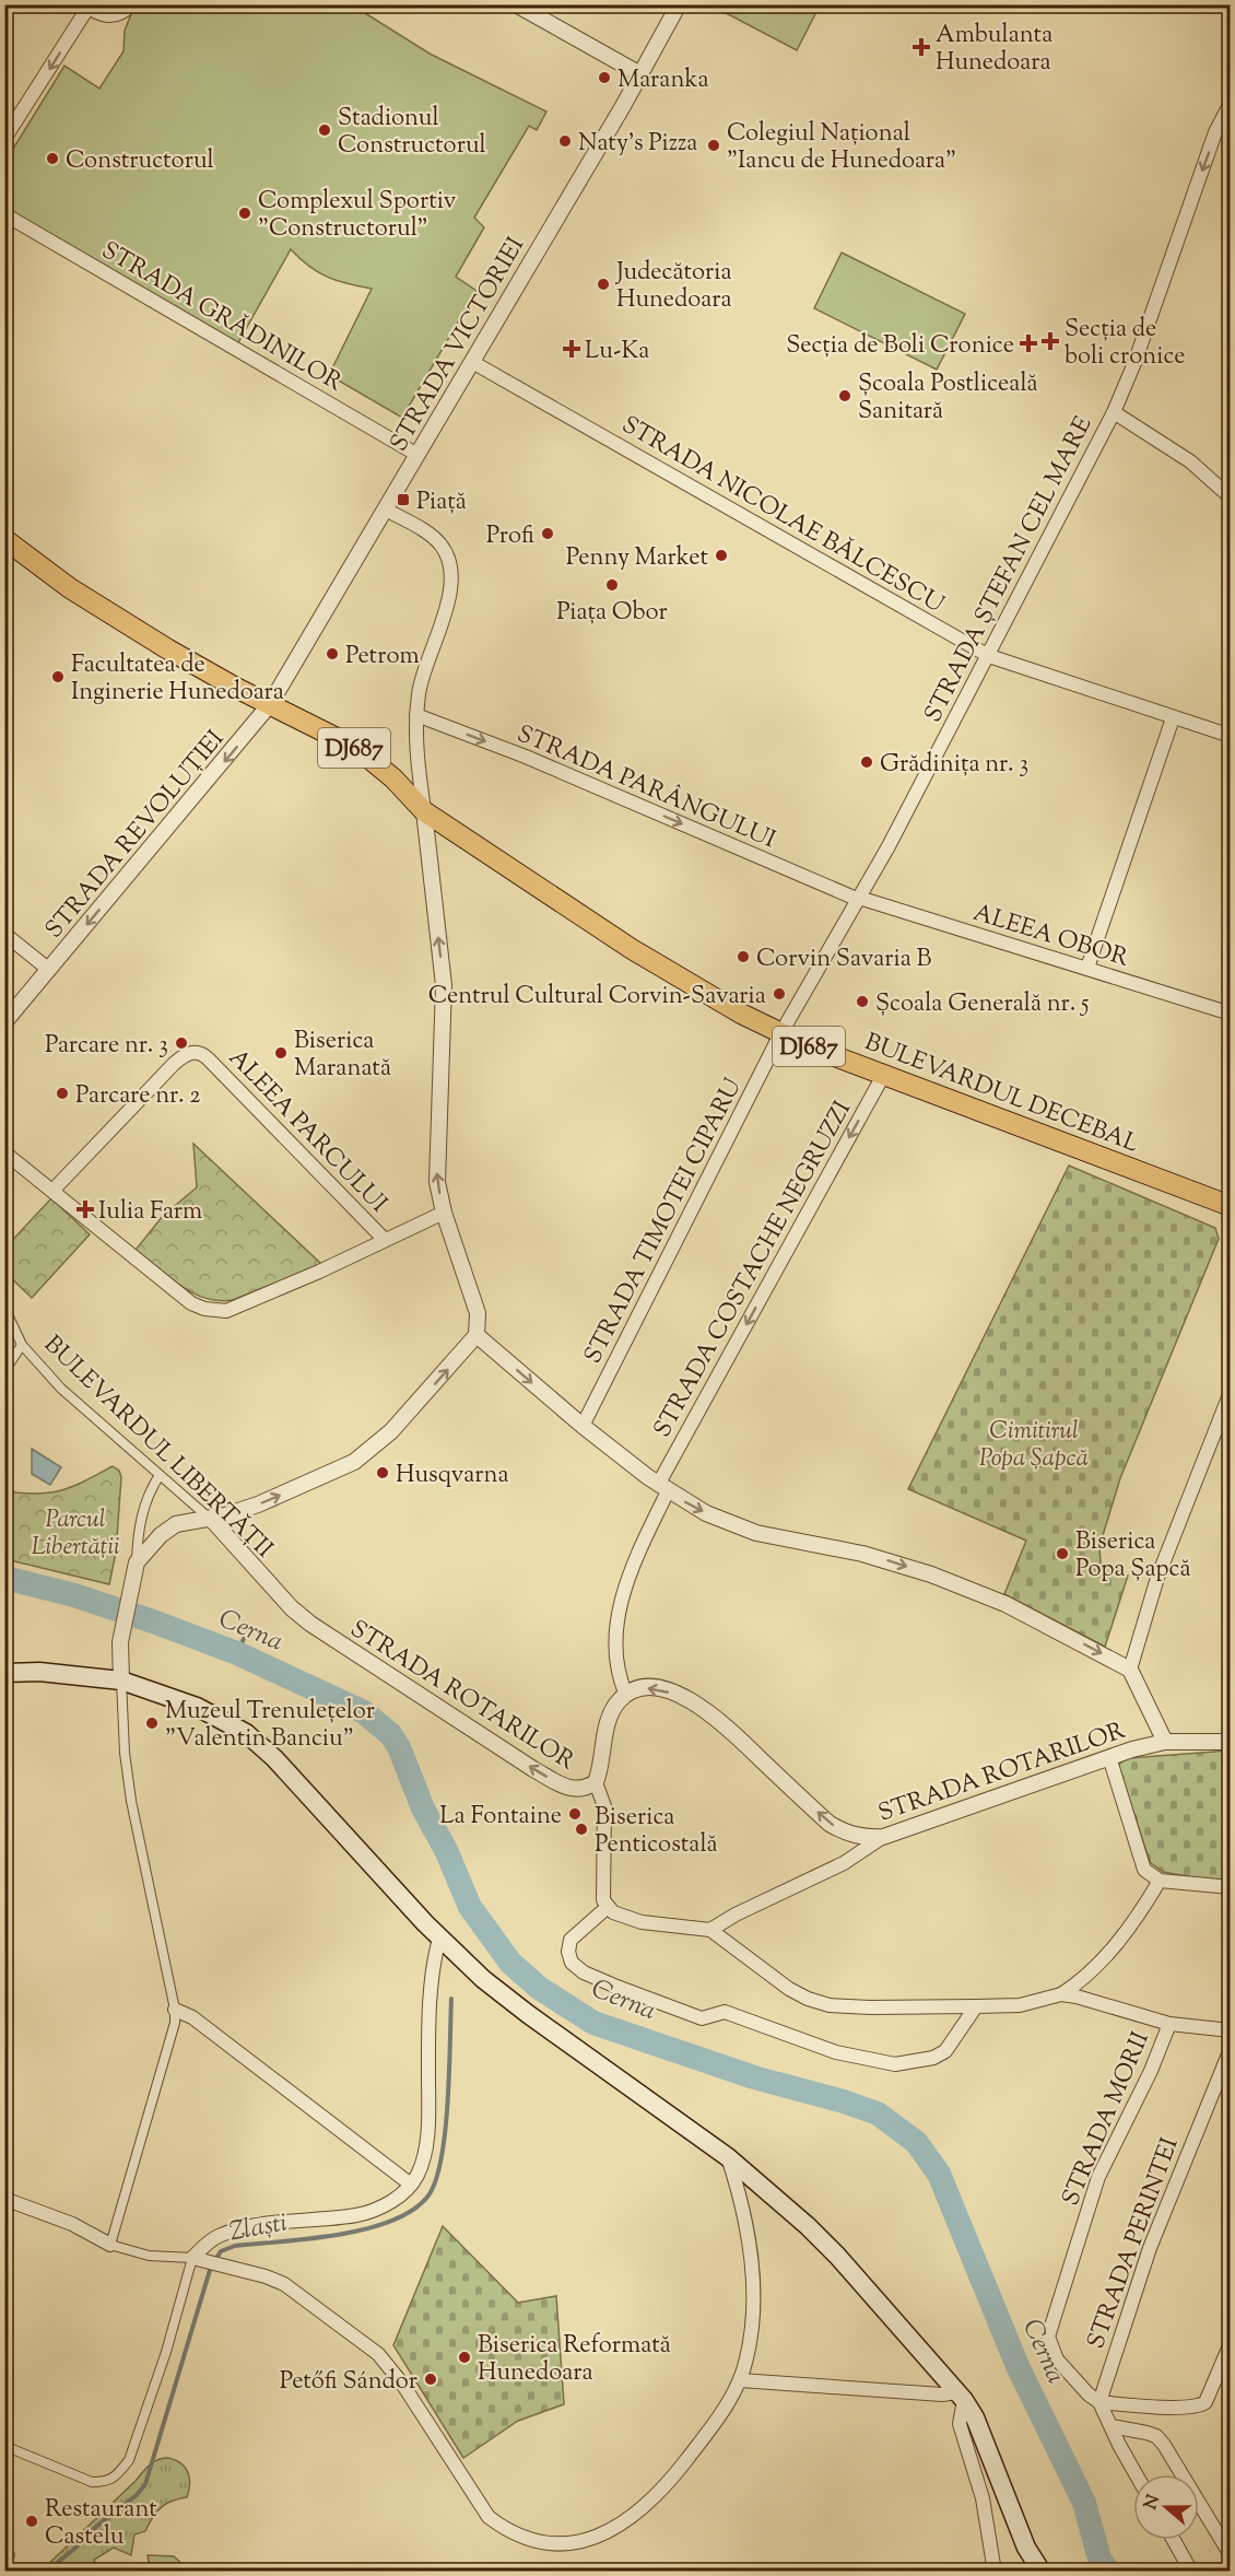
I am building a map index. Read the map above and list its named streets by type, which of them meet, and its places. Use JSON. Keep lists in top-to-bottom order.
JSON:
{
  "streets": {
    "main road": ["DJ687", "BULEVARDUL DECEBAL"],
    "street": [
      "STRADA GRĂDINILOR",
      "STRADA VICTORIEI",
      "STRADA NICOLAE BĂLCESCU",
      "STRADA ȘTEFAN CEL MARE",
      "STRADA PARÂNGULUI",
      "STRADA REVOLUȚIEI",
      "ALEEA OBOR",
      "ALEEA PARCULUI",
      "STRADA TIMOTEI CIPARU",
      "STRADA COSTACHE NEGRUZZI",
      "BULEVARDUL LIBERTĂȚII",
      "STRADA ROTARILOR",
      "STRADA MORII",
      "STRADA PERINTEI"
    ]
  },
  "crossings": [
    ["STRADA GRĂDINILOR", "STRADA VICTORIEI"],
    ["STRADA VICTORIEI", "STRADA NICOLAE BĂLCESCU"],
    ["STRADA VICTORIEI", "DJ687"],
    ["STRADA VICTORIEI", "STRADA REVOLUȚIEI"],
    ["STRADA NICOLAE BĂLCESCU", "STRADA ȘTEFAN CEL MARE"],
    ["STRADA ȘTEFAN CEL MARE", "STRADA PARÂNGULUI"],
    ["STRADA ȘTEFAN CEL MARE", "ALEEA OBOR"],
    ["STRADA ȘTEFAN CEL MARE", "BULEVARDUL DECEBAL"],
    ["STRADA ȘTEFAN CEL MARE", "STRADA TIMOTEI CIPARU"],
    ["DJ687", "STRADA REVOLUȚIEI"],
    ["DJ687", "BULEVARDUL DECEBAL"],
    ["STRADA PARÂNGULUI", "ALEEA OBOR"],
    ["BULEVARDUL DECEBAL", "STRADA TIMOTEI CIPARU"],
    ["BULEVARDUL DECEBAL", "STRADA COSTACHE NEGRUZZI"],
    ["STRADA COSTACHE NEGRUZZI", "STRADA ROTARILOR"],
    ["BULEVARDUL LIBERTĂȚII", "STRADA ROTARILOR"],
    ["STRADA MORII", "STRADA PERINTEI"]
  ],
  "one_way": [
    "STRADA PARÂNGULUI",
    "STRADA REVOLUȚIEI",
    "STRADA COSTACHE NEGRUZZI",
    "STRADA ROTARILOR"
  ],
  "water": ["Cerna", "Zlaști"],
  "parks": ["Cimitirul Popa Șapcă", "Parcul Libertății"],
  "places": {
    "health": [
      "Ambulanta Hunedoara",
      "Secția de boli cronice",
      "Secția de Boli Cronice",
      "Lu-Ka",
      "Iulia Farm"
    ],
    "other": [
      "Maranka",
      "Stadionul Constructorul",
      "Naty's Pizza",
      "Colegiul Național ”Iancu de Hunedoara”",
      "Constructorul",
      "Complexul Sportiv ”Constructorul”",
      "Judecătoria Hunedoara",
      "Școala Postliceală Sanitară",
      "Profi",
      "Penny Market",
      "Piața Obor",
      "Petrom",
      "Facultatea de Inginerie Hunedoara",
      "Grădinița nr. 3",
      "Corvin Savaria B",
      "Centrul Cultural Corvin-Savaria",
      "Școala Generală nr. 5",
      "Parcare nr. 3",
      "Biserica Maranată",
      "Parcare nr. 2",
      "Husqvarna",
      "Biserica Popa Șapcă",
      "Muzeul Trenulețelor ”Valentin Banciu”",
      "La Fontaine",
      "Biserica Penticostală",
      "Biserica Reformată Hunedoara",
      "Petőfi Sándor",
      "Restaurant Castelu"
    ],
    "transit": ["Piață"]
  },
  "north": "left"
}
